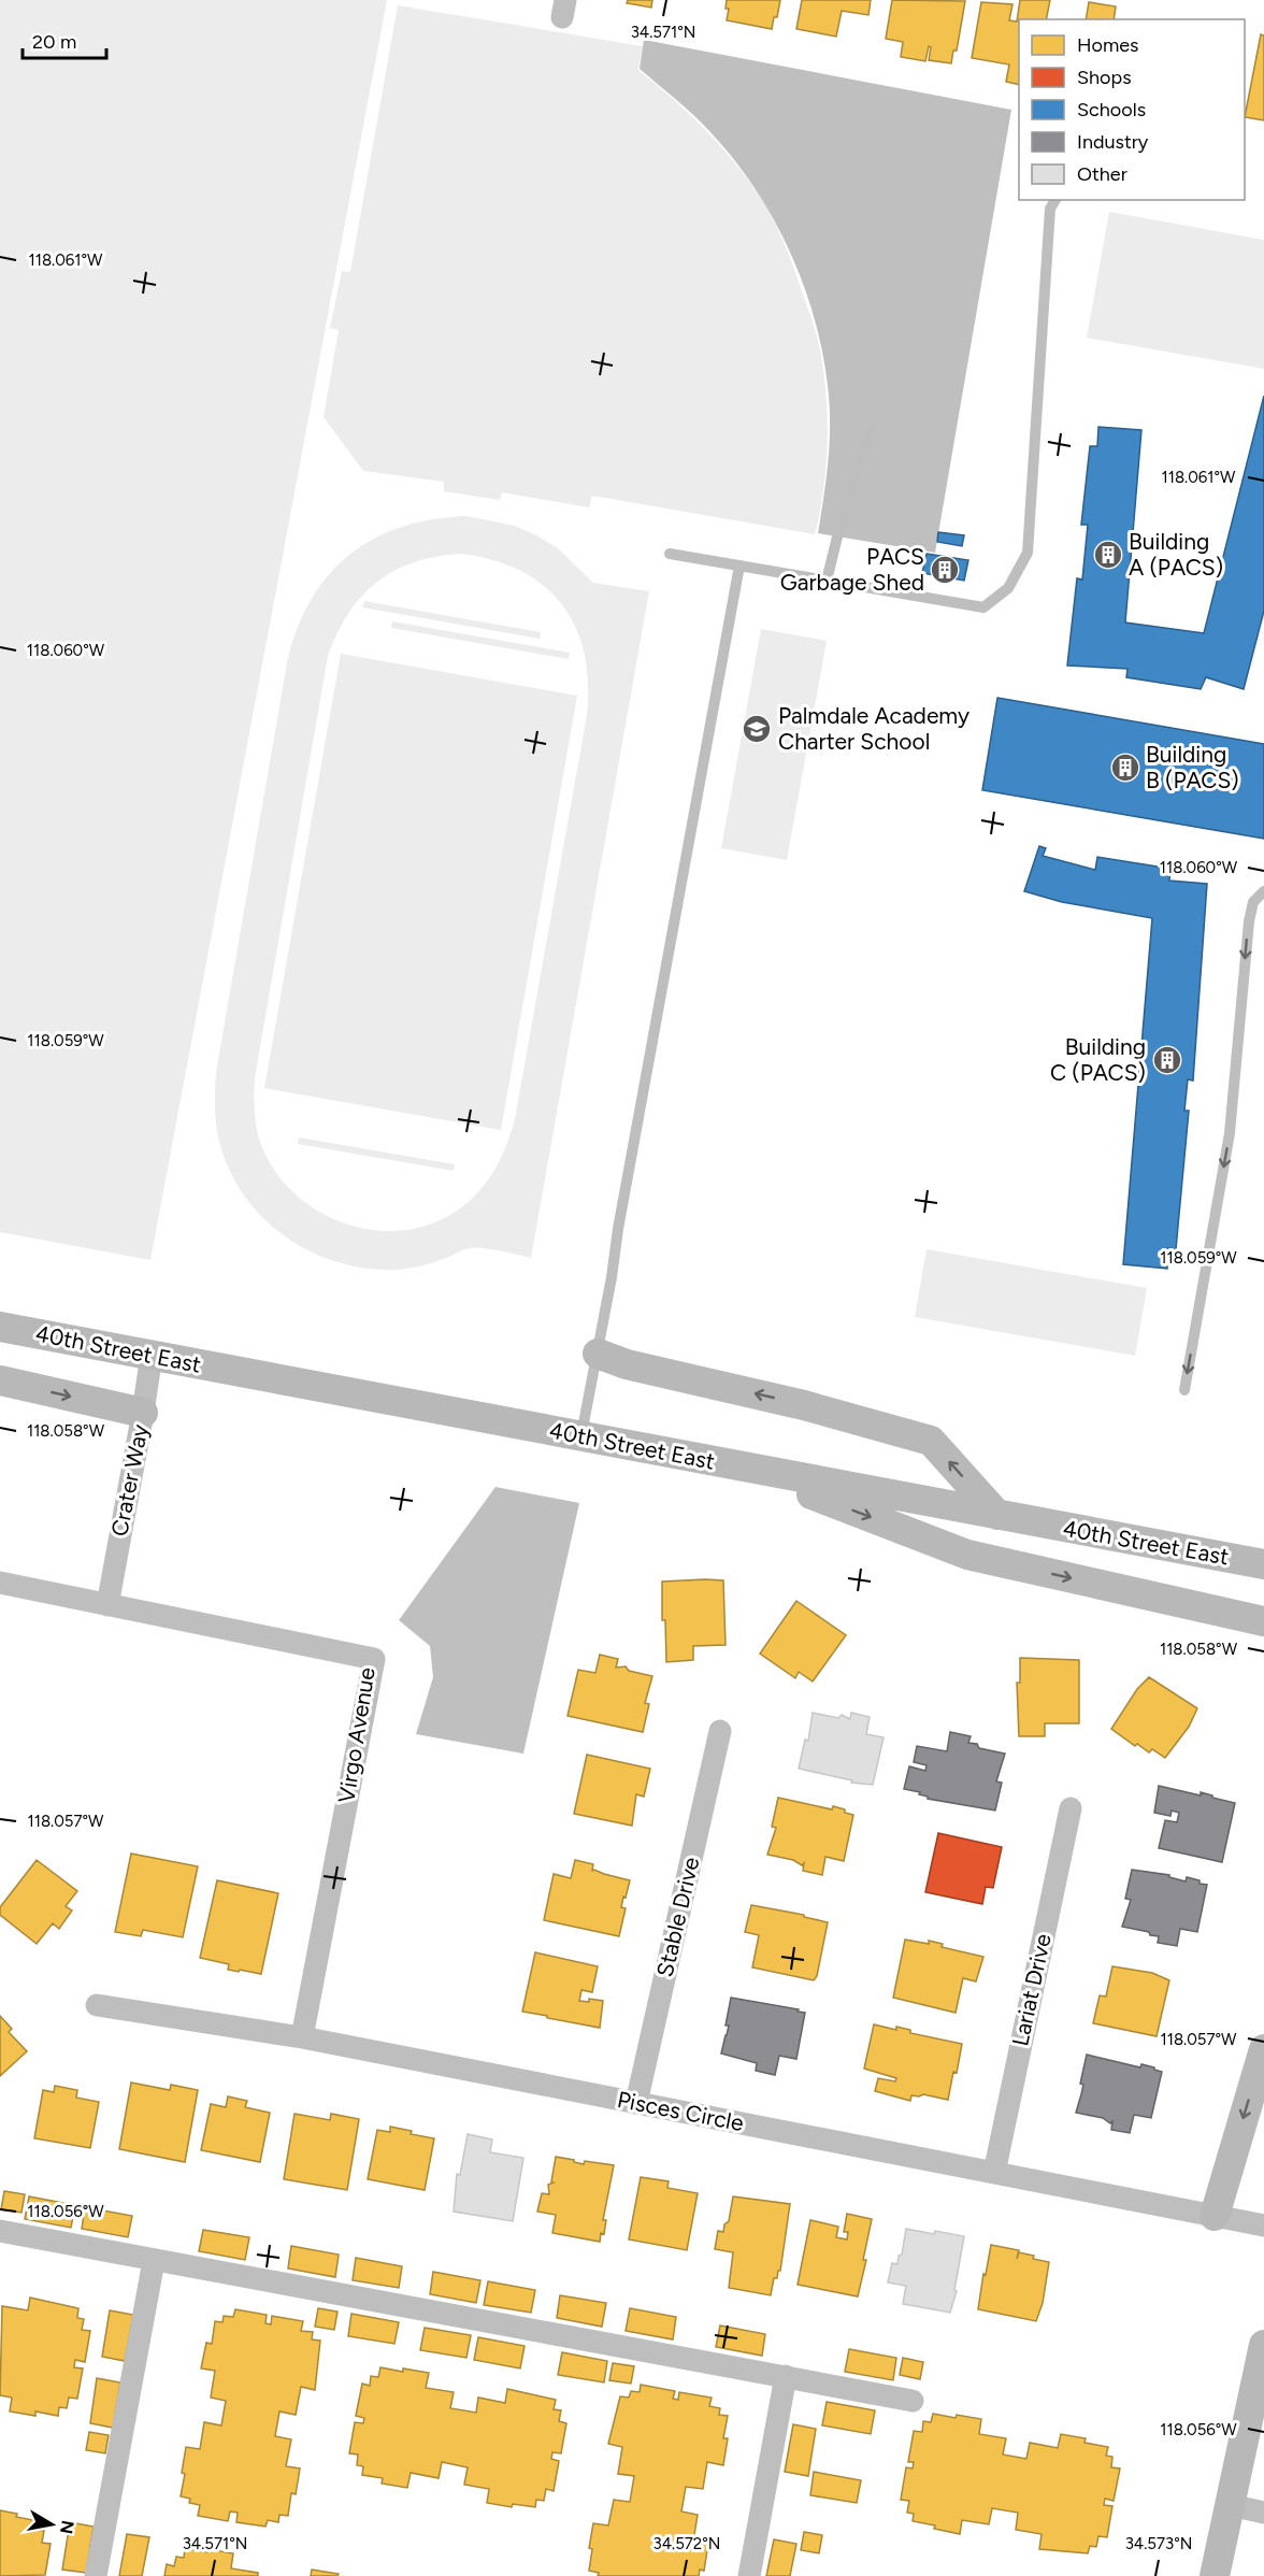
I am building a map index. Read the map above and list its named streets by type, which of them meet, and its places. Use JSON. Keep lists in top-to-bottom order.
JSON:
{
  "streets": {
    "main road": ["40th Street East"],
    "street": [
      "Crater Way",
      "Virgo Avenue",
      "Stable Drive",
      "Lariat Drive",
      "Pisces Circle"
    ]
  },
  "crossings": [
    ["40th Street East", "Crater Way"],
    ["Crater Way", "Virgo Avenue"],
    ["Virgo Avenue", "Pisces Circle"],
    ["Stable Drive", "Pisces Circle"],
    ["Lariat Drive", "Pisces Circle"]
  ],
  "places": {
    "building": [
      "Building A (PACS)",
      "PACS Garbage Shed",
      "Building B (PACS)",
      "Building C (PACS)"
    ],
    "school or university": ["Palmdale Academy Charter School"]
  },
  "legend": [
    "Homes",
    "Shops",
    "Schools",
    "Industry",
    "Other"
  ],
  "scale_bar": "20 m",
  "north": "right",
  "coordinates": [
    "34.571°N",
    "118.061°W",
    "118.060°W",
    "118.059°W",
    "118.058°W",
    "118.057°W",
    "118.056°W",
    "34.572°N",
    "34.573°N"
  ]
}
